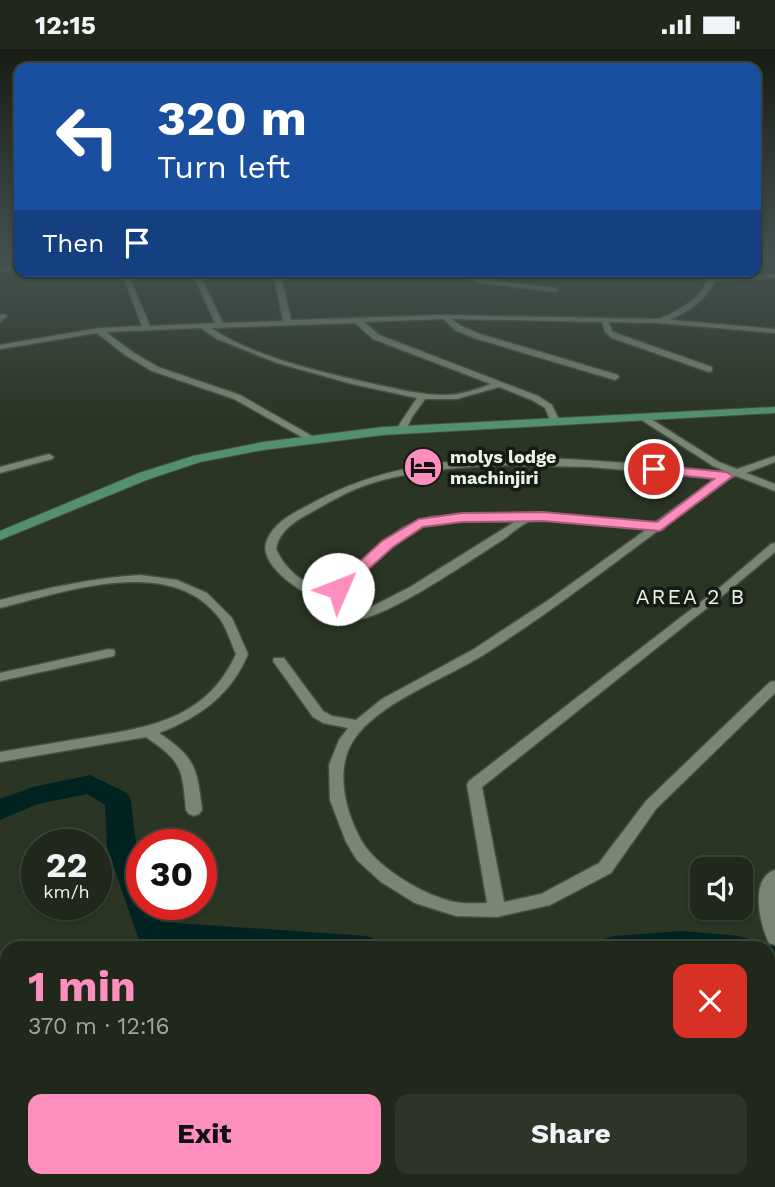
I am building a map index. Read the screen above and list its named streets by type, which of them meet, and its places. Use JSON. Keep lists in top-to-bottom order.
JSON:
{
  "districts": ["AREA 2 B"],
  "places": {
    "hotel": ["molys lodge machinjiri"]
  },
  "page": {
    "status": "12:15",
    "turn": ["320 m", "Turn left"],
    "then": "Then",
    "speed": "22 km/h",
    "limit": "30",
    "heading": ["1 min", "370 m · 12:16"],
    "buttons": ["Exit", "Share"]
  }
}
